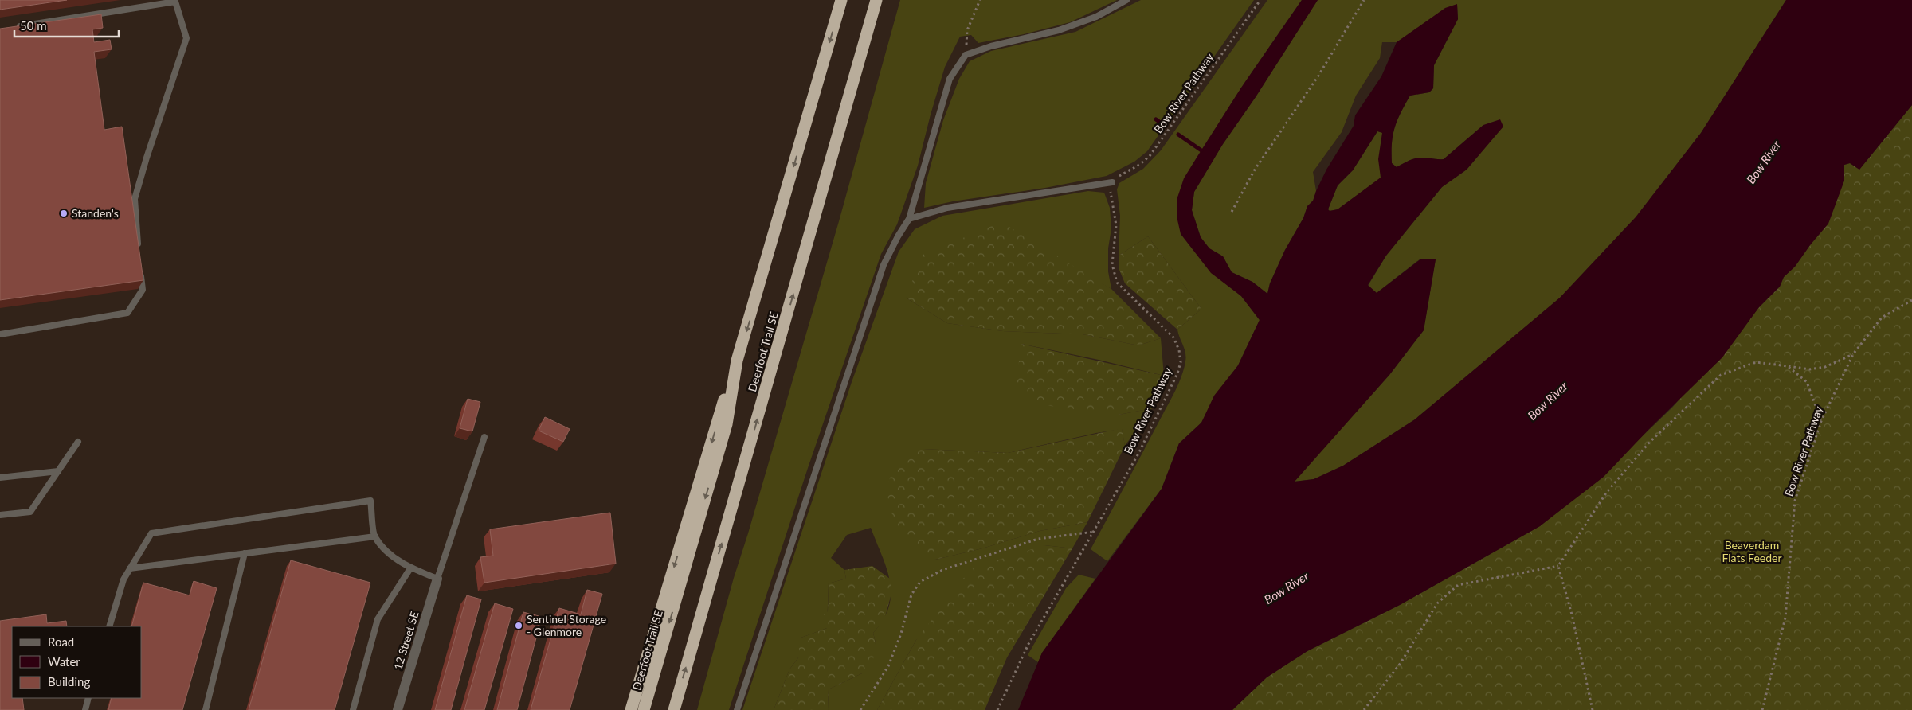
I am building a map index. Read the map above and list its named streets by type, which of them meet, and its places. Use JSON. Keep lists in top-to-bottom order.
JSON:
{
  "streets": {
    "highway": ["Deerfoot Trail SE"],
    "street": ["12 Street SE"],
    "path": ["Bow River Pathway"]
  },
  "water": ["Bow River"],
  "parks": ["Beaverdam Flats Feeder"],
  "places": ["Standen's", "Sentinel Storage - Glenmore"],
  "legend": ["Road", "Water", "Building"],
  "scale_bar": "50 m"
}
